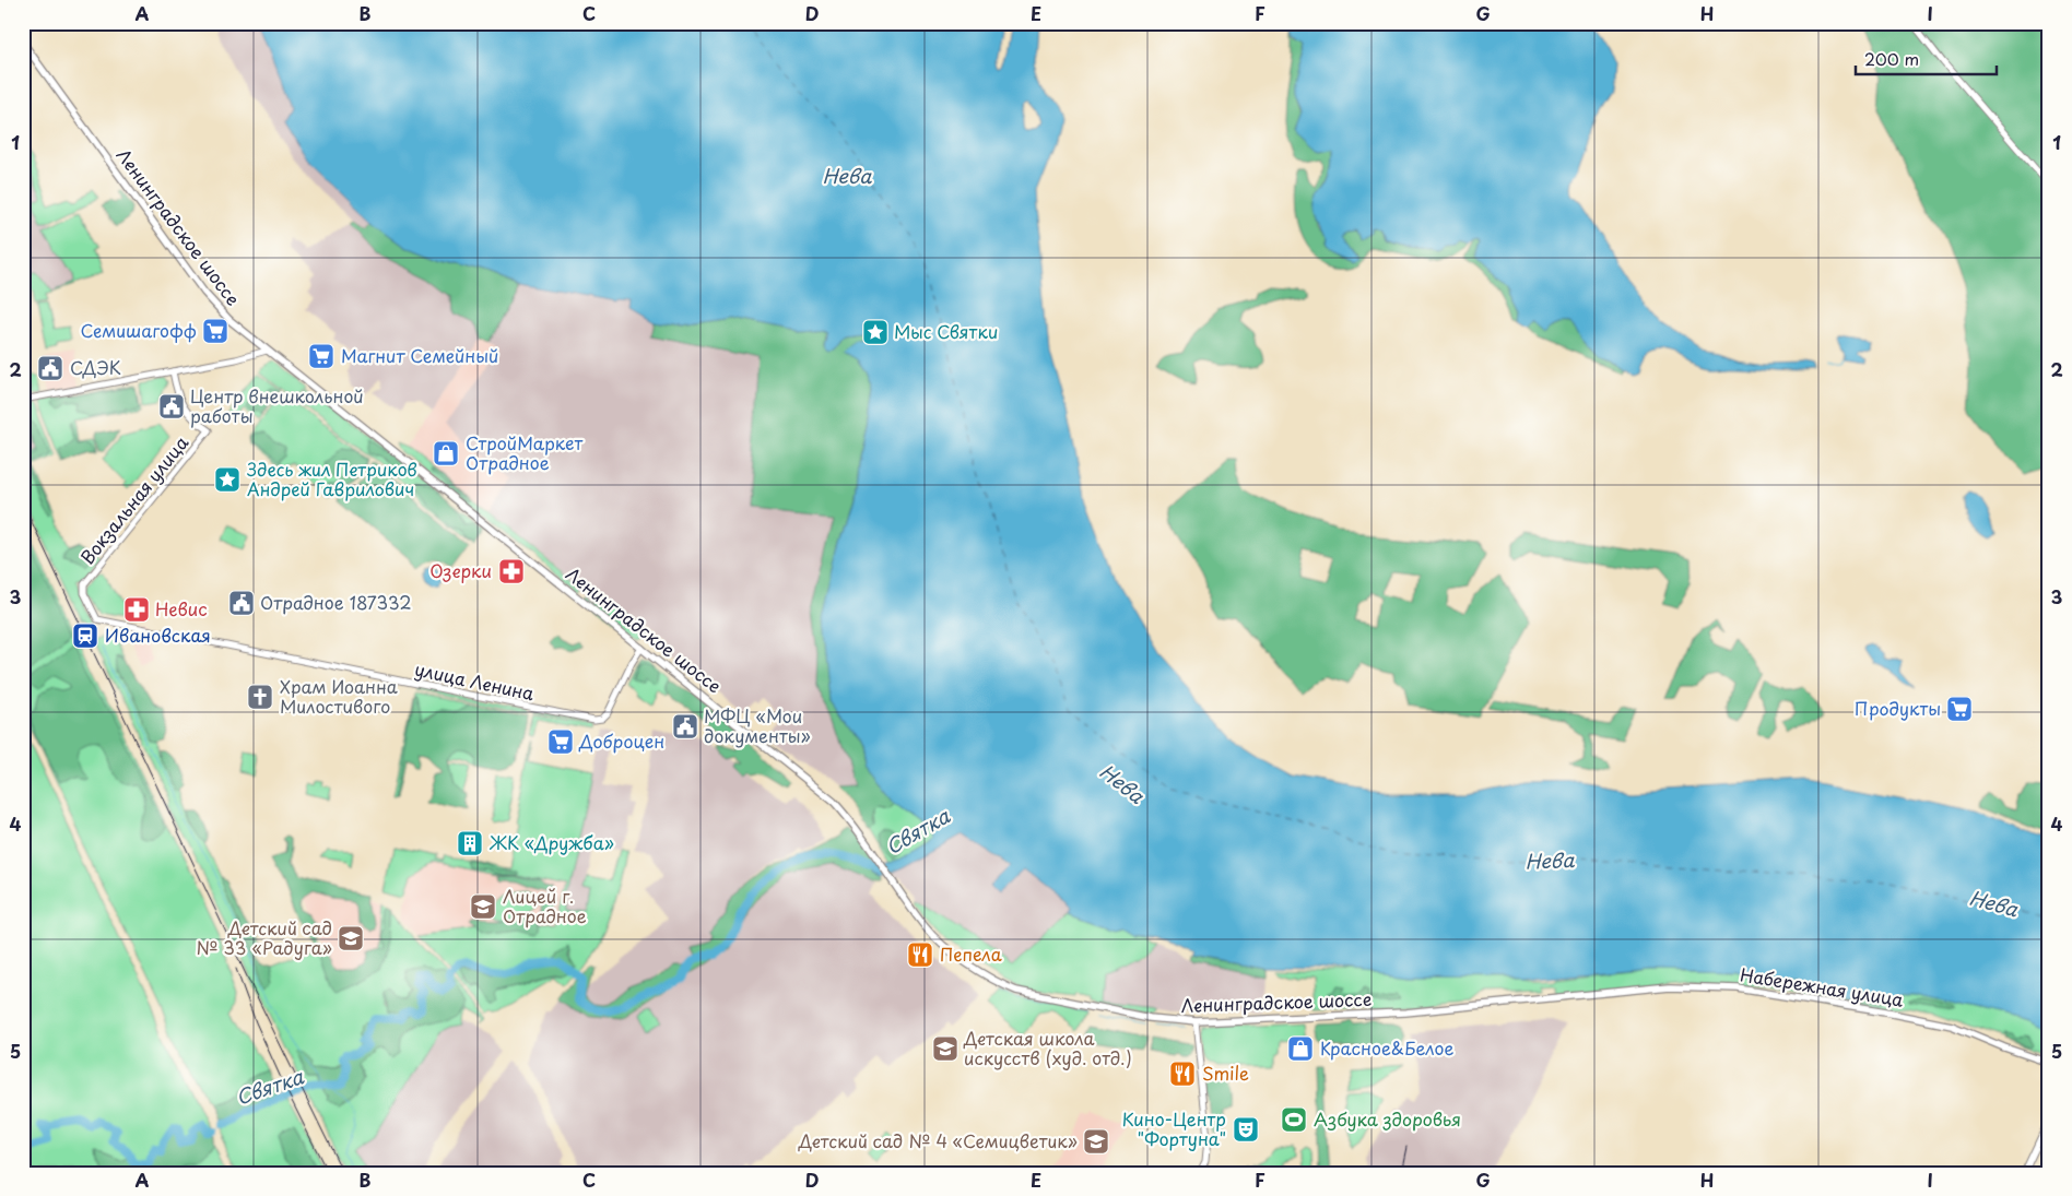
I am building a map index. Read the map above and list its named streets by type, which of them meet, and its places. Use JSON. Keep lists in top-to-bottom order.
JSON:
{
  "streets": {
    "main road": ["Ленинградское шоссе", "Набережная улица"],
    "street": ["Вокзальная улица", "улица Ленина"]
  },
  "crossings": [
    ["Ленинградское шоссе", "улица Ленина"],
    ["Ленинградское шоссе", "Набережная улица"],
    ["Вокзальная улица", "улица Ленина"]
  ],
  "water": ["Нева", "Святка"],
  "places": {
    "supermarket": [
      "Семишагофф",
      "Магнит Семейный",
      "Продукты",
      "Доброцен"
    ],
    "place": ["Мыс Святки", "Здесь жил Петриков Андрей Гаврилович"],
    "public building": [
      "СДЭК",
      "Центр внешкольной работы",
      "Отрадное 187332",
      "МФЦ «Мои документы»"
    ],
    "shop": ["СтройМаркет Отрадное", "Красное&Белое"],
    "pharmacy": ["Озерки", "Невис"],
    "station": ["Ивановская"],
    "church": ["Храм Иоанна Милостивого"],
    "building": ["ЖК «Дружба»"],
    "school or university": [
      "Лицей г. Отрадное",
      "Детский сад № 33 «Радуга»",
      "Детская школа искусств (худ. отд.)",
      "Детский сад № 4 «Семицветик»"
    ],
    "restaurant": ["Пепела", "Smile"],
    "sports": ["Азбука здоровья"],
    "theatre": ["Кино-Центр \"Фортуна\""]
  },
  "scale_bar": "200 m",
  "grid": {
    "columns": [
      "A",
      "B",
      "C",
      "D",
      "E",
      "F",
      "G",
      "H",
      "I"
    ],
    "rows": [
      "1",
      "2",
      "3",
      "4",
      "5"
    ]
  }
}
